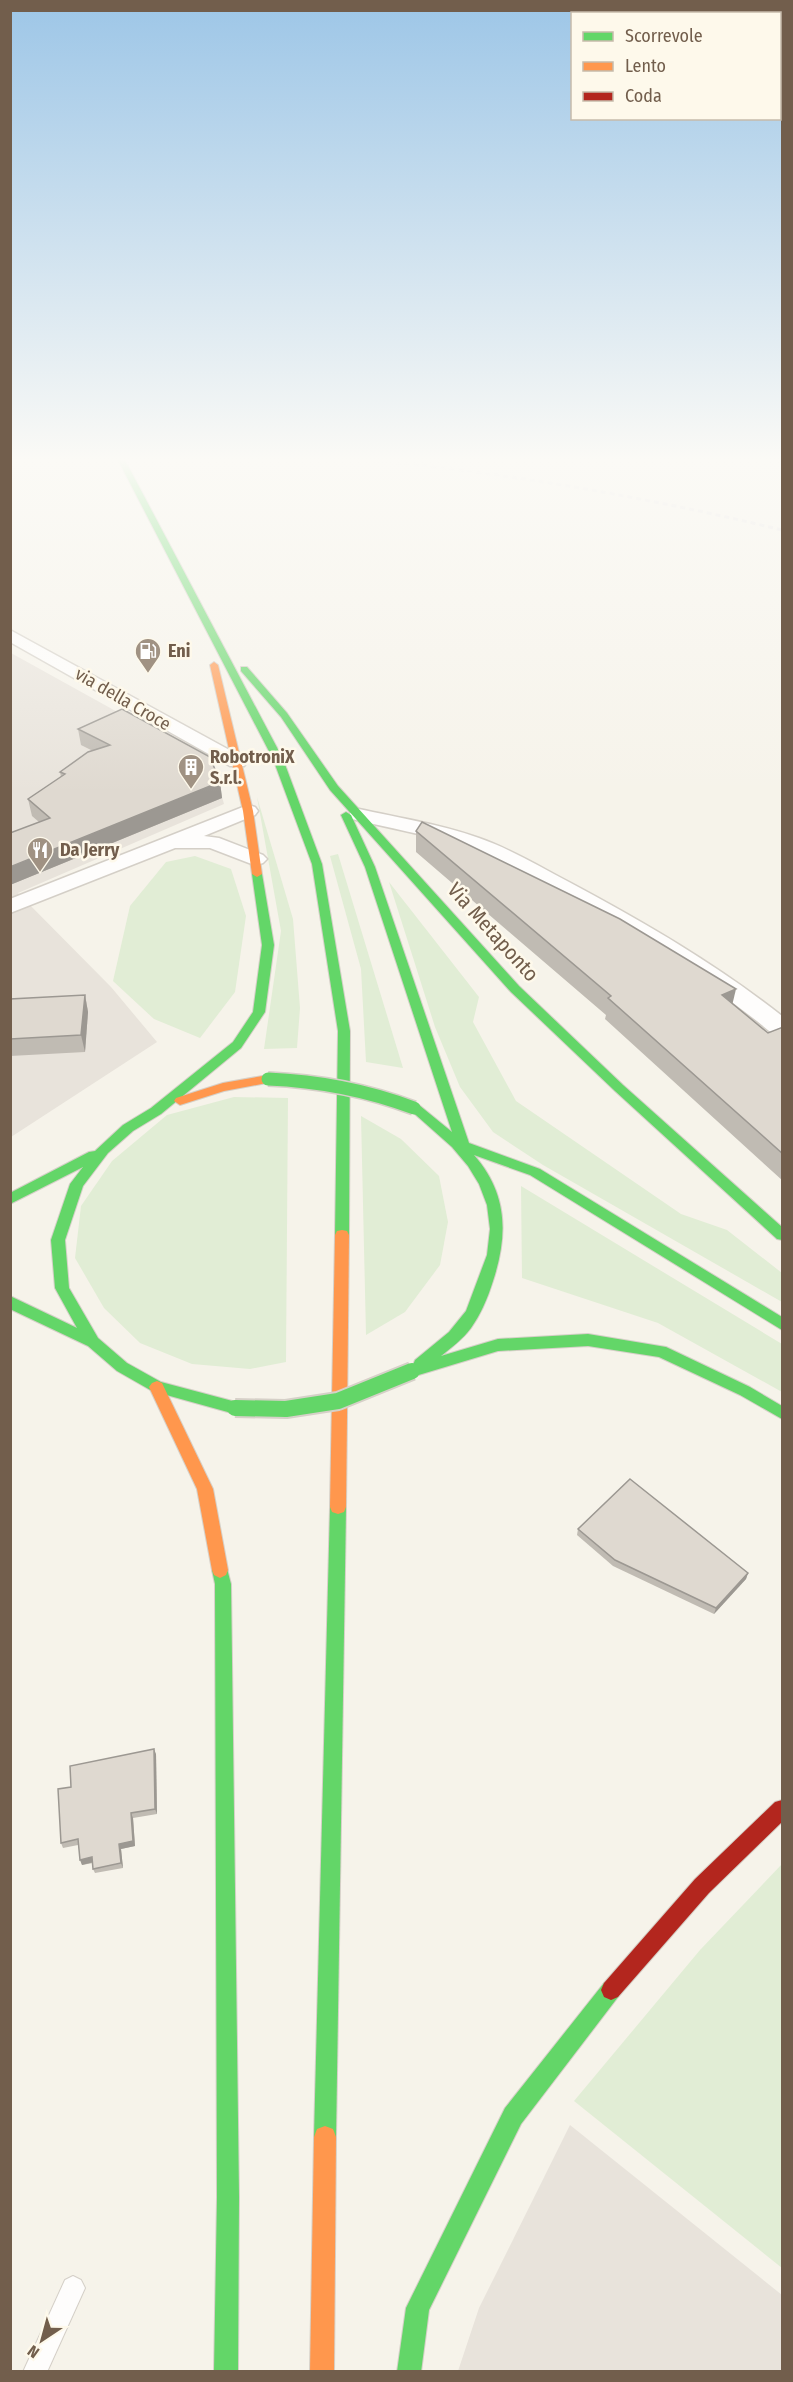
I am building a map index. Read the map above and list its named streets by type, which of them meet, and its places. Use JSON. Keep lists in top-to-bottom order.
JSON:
{
  "streets": {
    "main road": ["Via Metaponto"],
    "street": ["via della Croce"]
  },
  "places": {
    "fuel station": ["Eni"],
    "building": ["RobotroniX S.r.l."],
    "restaurant": ["Da Jerry"]
  },
  "legend": ["Scorrevole", "Lento", "Coda"],
  "north": "bottom left"
}
